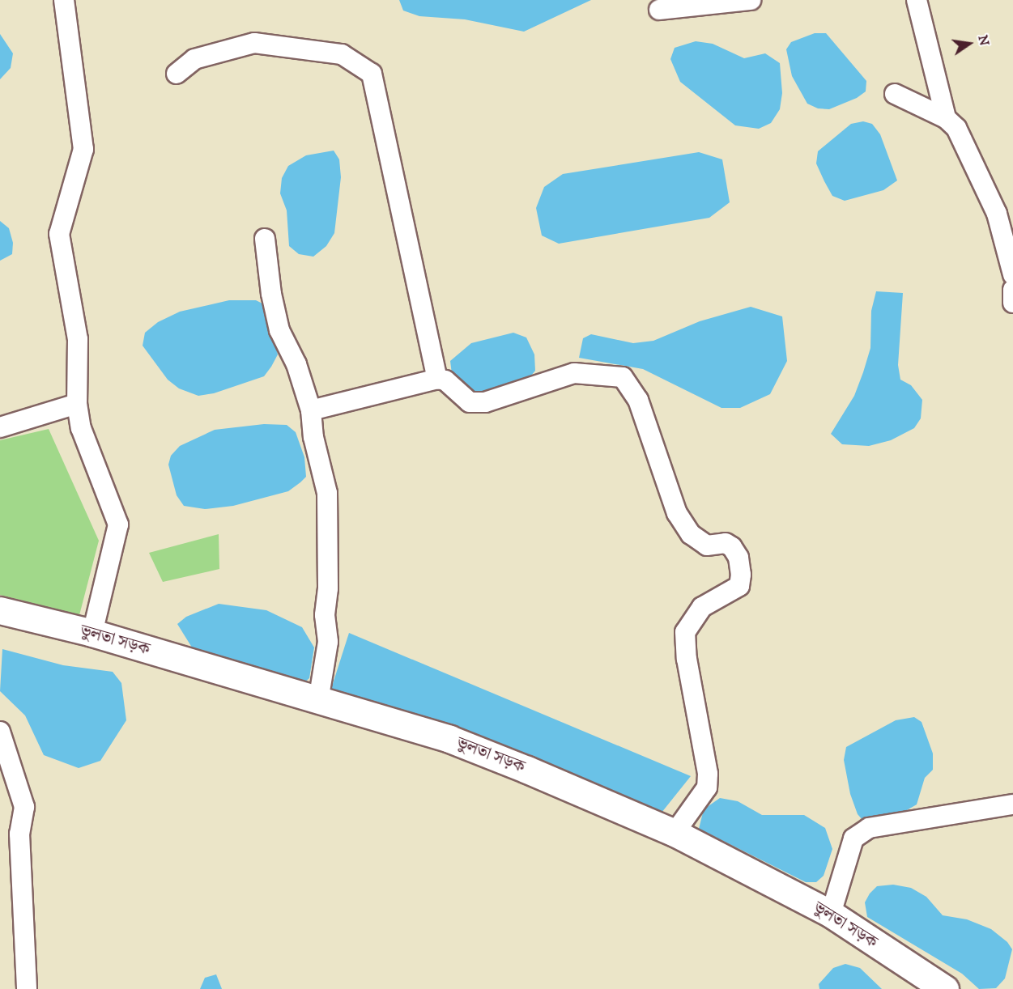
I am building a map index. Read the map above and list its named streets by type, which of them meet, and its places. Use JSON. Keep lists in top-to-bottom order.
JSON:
{
  "streets": {
    "highway": ["ভুলতা সড়ক"]
  },
  "north": "right"
}
